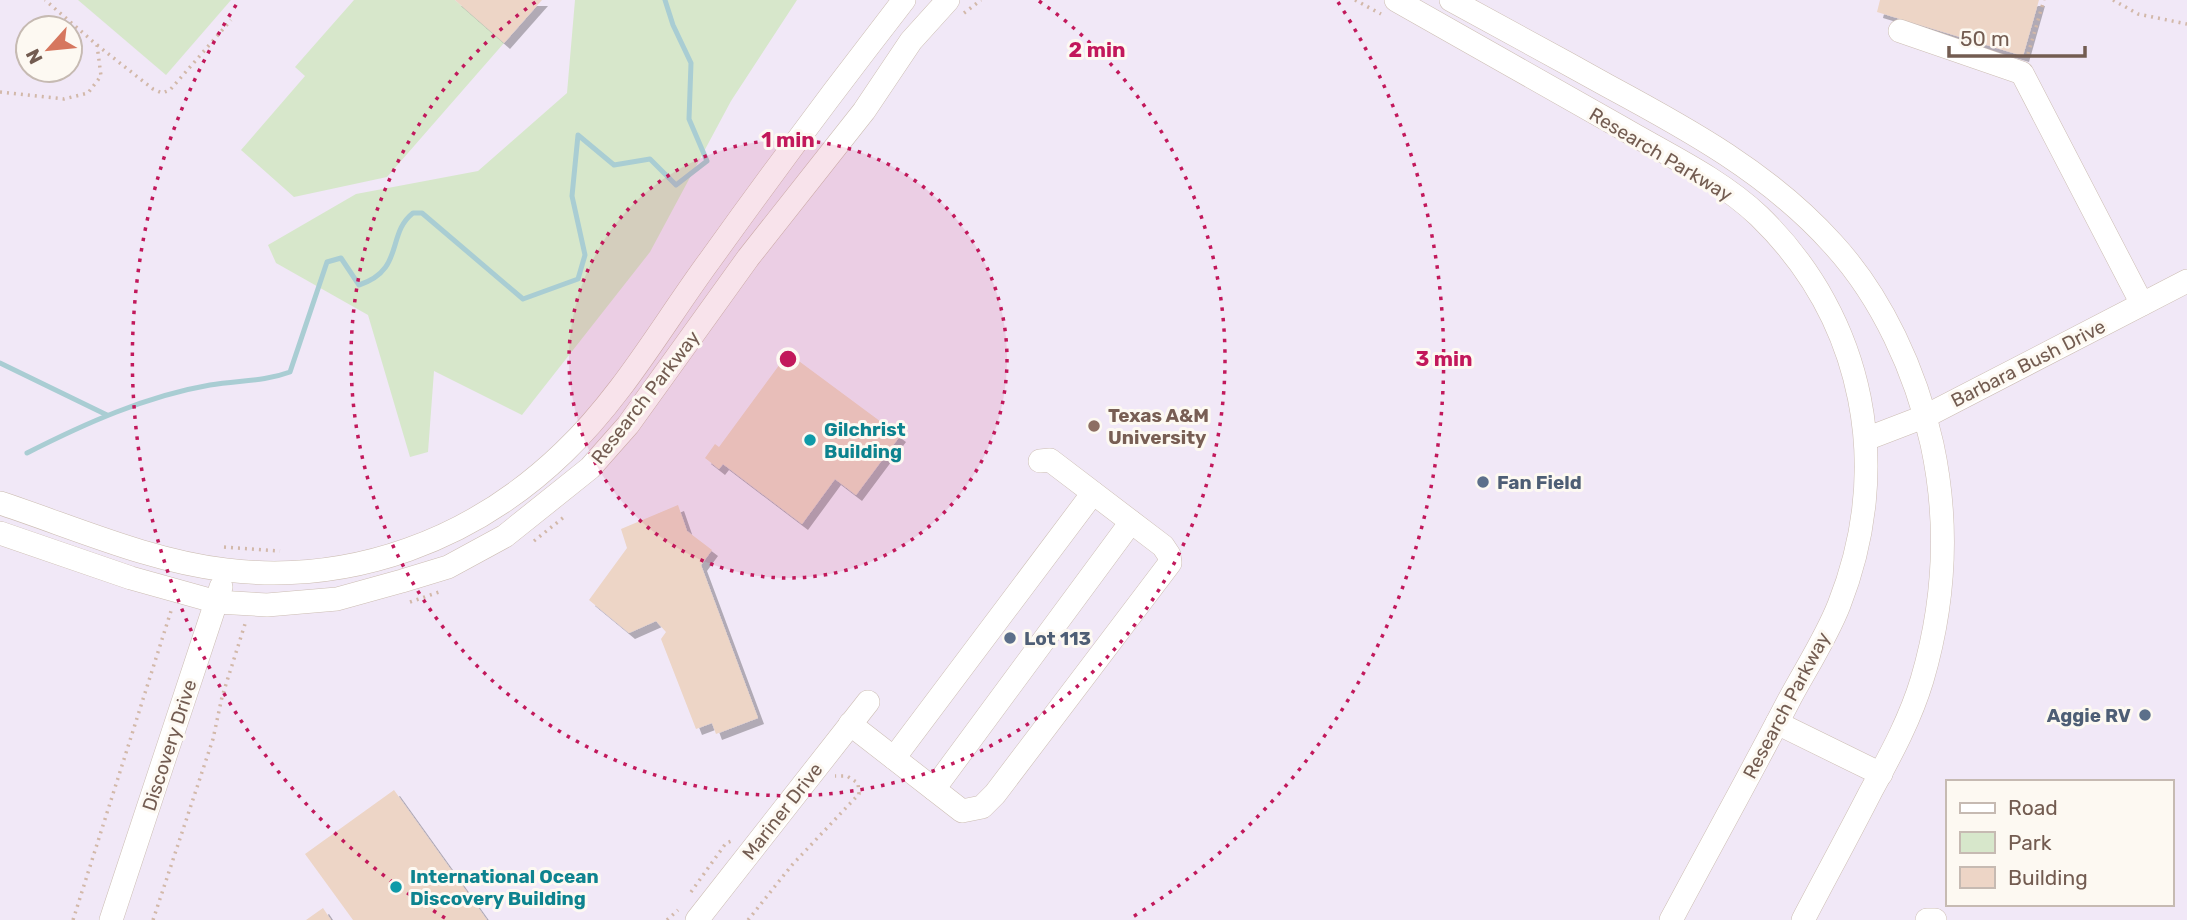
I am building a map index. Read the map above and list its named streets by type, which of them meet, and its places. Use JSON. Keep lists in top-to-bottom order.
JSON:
{
  "streets": {
    "street": [
      "Research Parkway",
      "Barbara Bush Drive",
      "Discovery Drive",
      "Mariner Drive"
    ]
  },
  "crossings": [
    ["Research Parkway", "Barbara Bush Drive"],
    ["Research Parkway", "Discovery Drive"]
  ],
  "places": [
    "Texas A&M University",
    "Gilchrist Building",
    "Fan Field",
    "Lot 113",
    "Aggie RV",
    "International Ocean Discovery Building"
  ],
  "legend": ["Road", "Park", "Building"],
  "scale_bar": "50 m",
  "north": "bottom left",
  "rings": ["2 min", "1 min", "3 min"]
}
